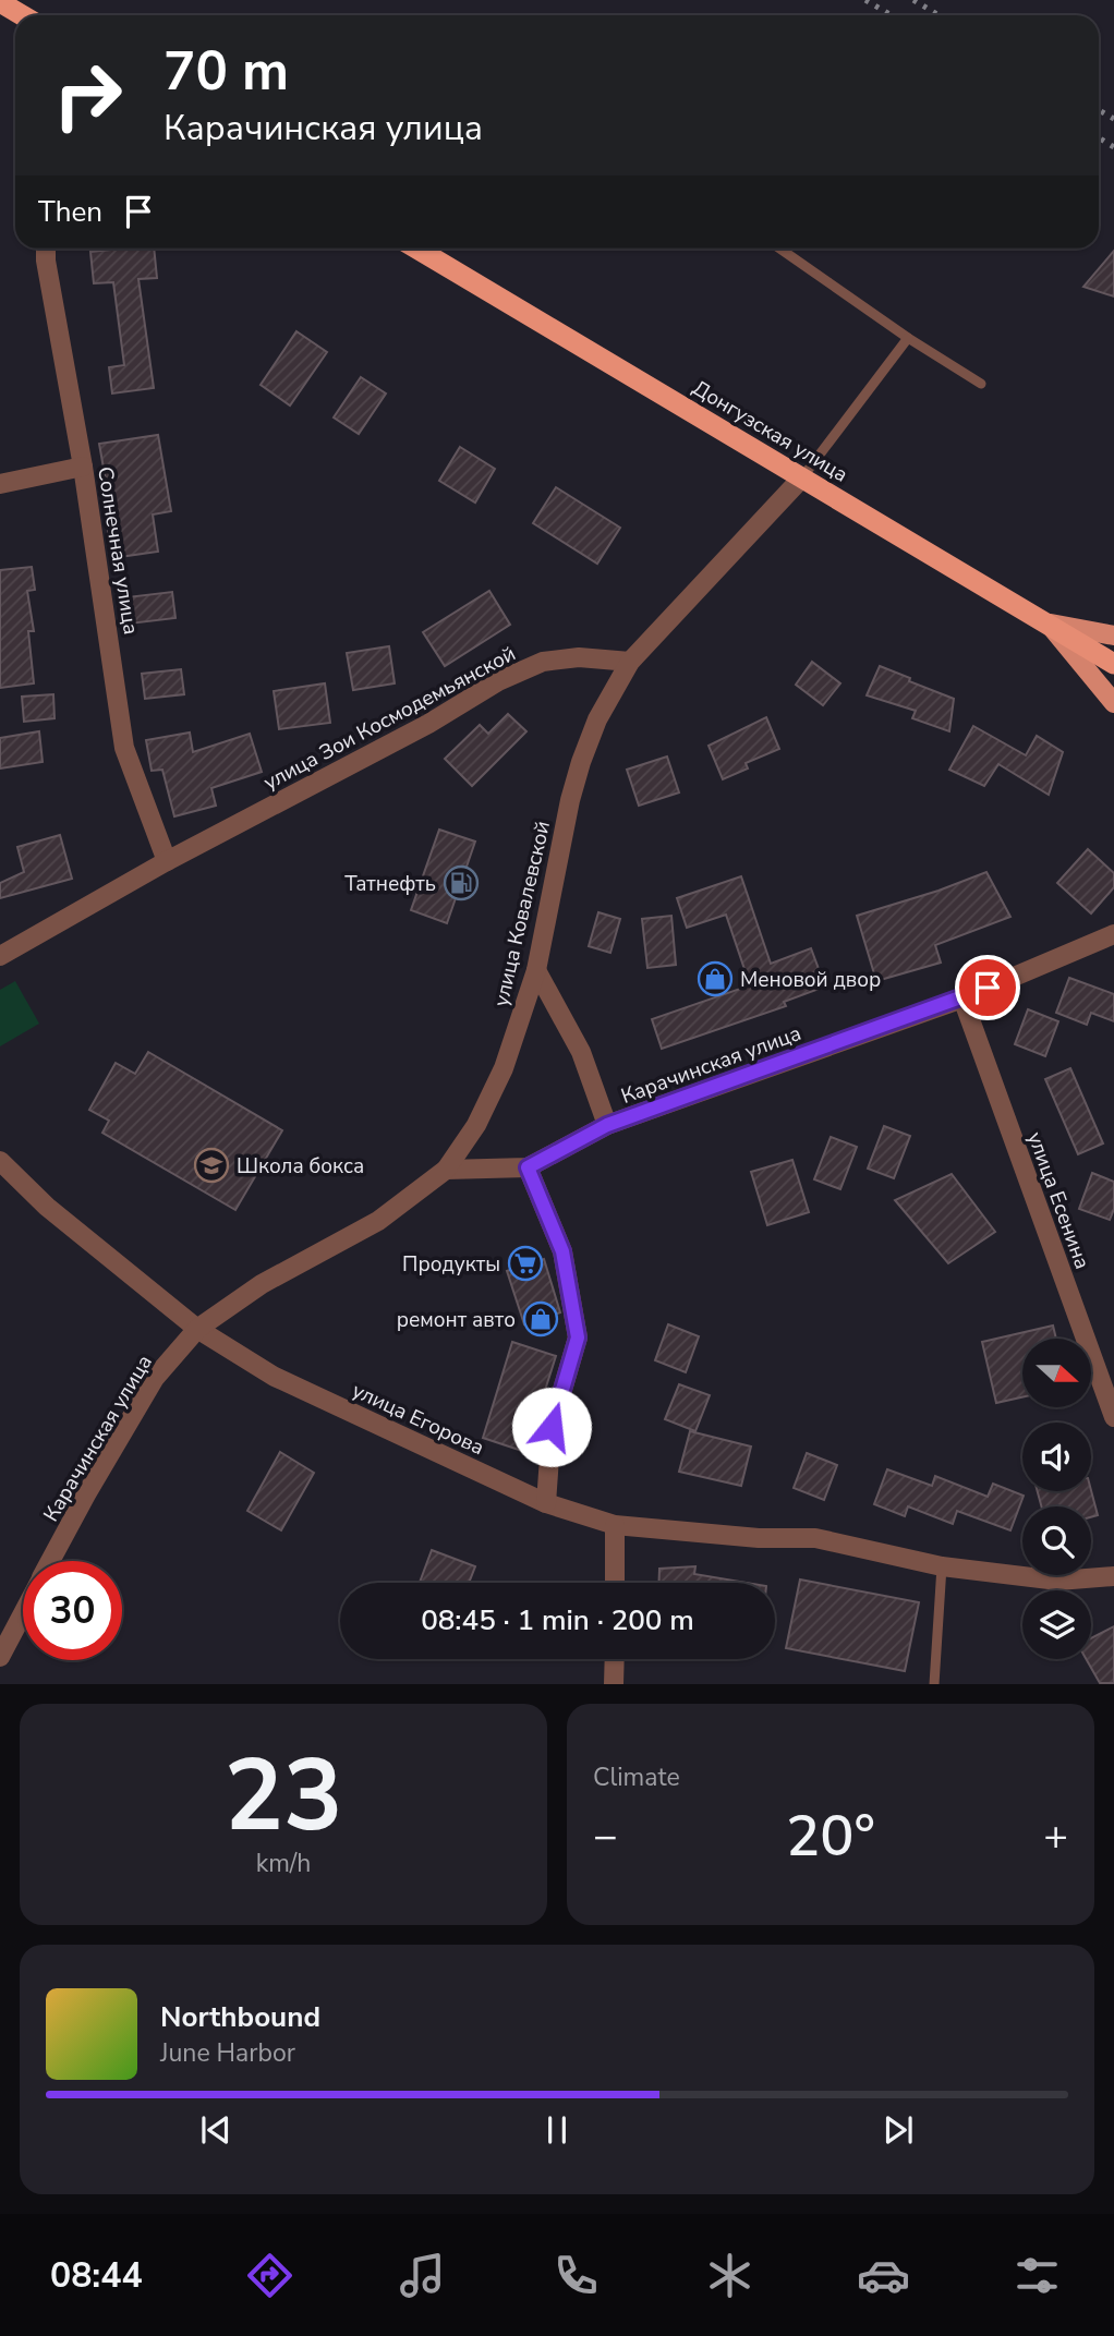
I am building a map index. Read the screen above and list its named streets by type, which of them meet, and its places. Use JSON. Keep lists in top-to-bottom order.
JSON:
{
  "streets": {
    "highway": ["Донгузская улица"],
    "street": [
      "Солнечная улица",
      "улица Зои Космодемьянской",
      "улица Ковалевской",
      "Карачинская улица",
      "улица Есенина",
      "улица Егорова"
    ]
  },
  "crossings": [
    ["Солнечная улица", "улица Зои Космодемьянской"],
    ["улица Зои Космодемьянской", "улица Ковалевской"],
    ["улица Ковалевской", "Карачинская улица"],
    ["Карачинская улица", "улица Есенина"],
    ["Карачинская улица", "улица Егорова"]
  ],
  "places": {
    "fuel station": ["Татнефть"],
    "shop": ["Меновой двор", "ремонт авто"],
    "school or university": ["Школа бокса"],
    "supermarket": ["Продукты"]
  },
  "north": "right",
  "page": {
    "turn": ["70 m", "Карачинская улица"],
    "then": "Then",
    "limit": "30",
    "trip": "08:45 · 1 min · 200 m",
    "tile": [
      ["23", "km/h"],
      "Climate"
    ],
    "heat": ["−", "20°", "+"],
    "song": ["Northbound", "June Harbor"],
    "tabs": "08:44"
  }
}
